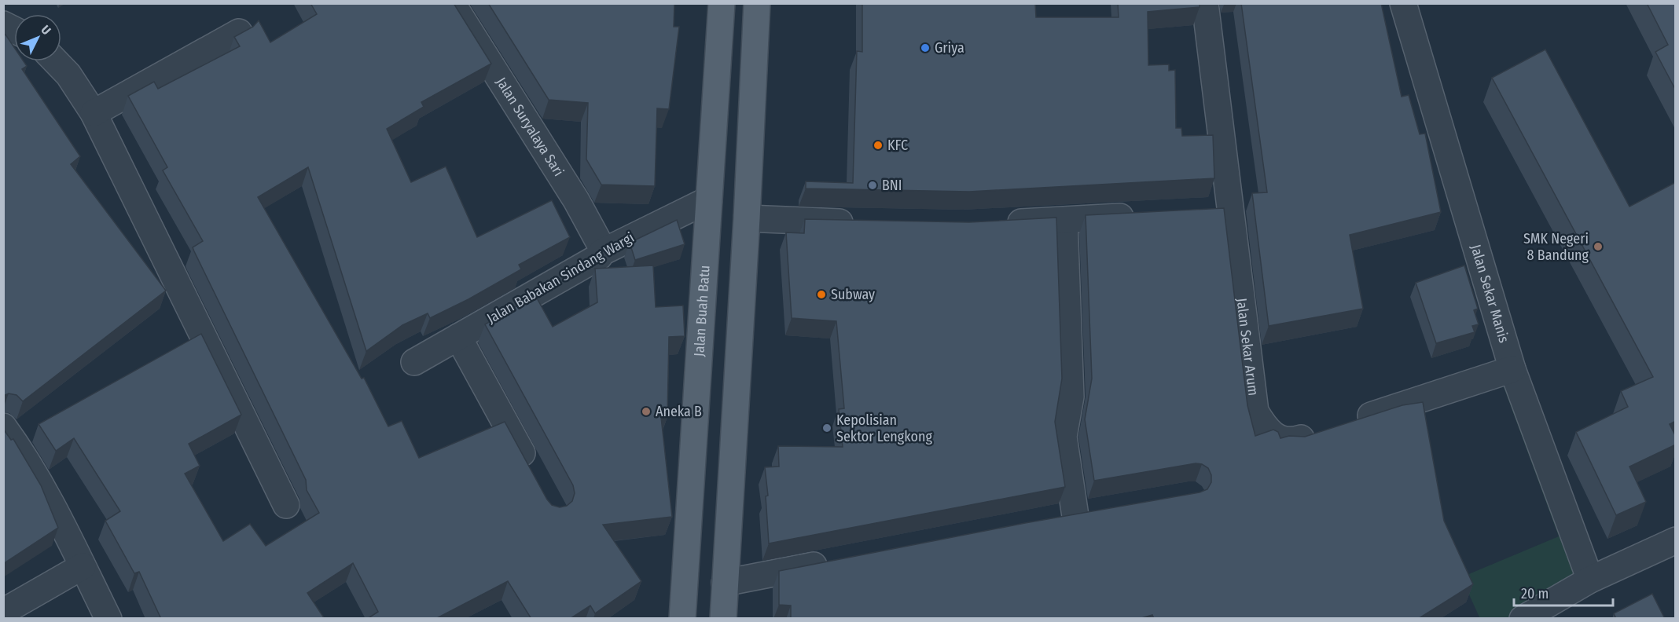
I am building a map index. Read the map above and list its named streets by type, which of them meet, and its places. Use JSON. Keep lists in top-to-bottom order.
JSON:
{
  "streets": {
    "main road": ["Jalan Buah Batu"],
    "street": [
      "Jalan Suryalaya Sari",
      "Jalan Babakan Sindang Wargi",
      "Jalan Sekar Manis",
      "Jalan Sekar Arum"
    ]
  },
  "crossings": [
    ["Jalan Suryalaya Sari", "Jalan Babakan Sindang Wargi"],
    ["Jalan Babakan Sindang Wargi", "Jalan Buah Batu"]
  ],
  "places": [
    "Griya",
    "KFC",
    "BNI",
    "SMK Negeri 8 Bandung",
    "Subway",
    "Aneka B",
    "Kepolisian Sektor Lengkong"
  ],
  "scale_bar": "20 m",
  "north": "top right"
}
